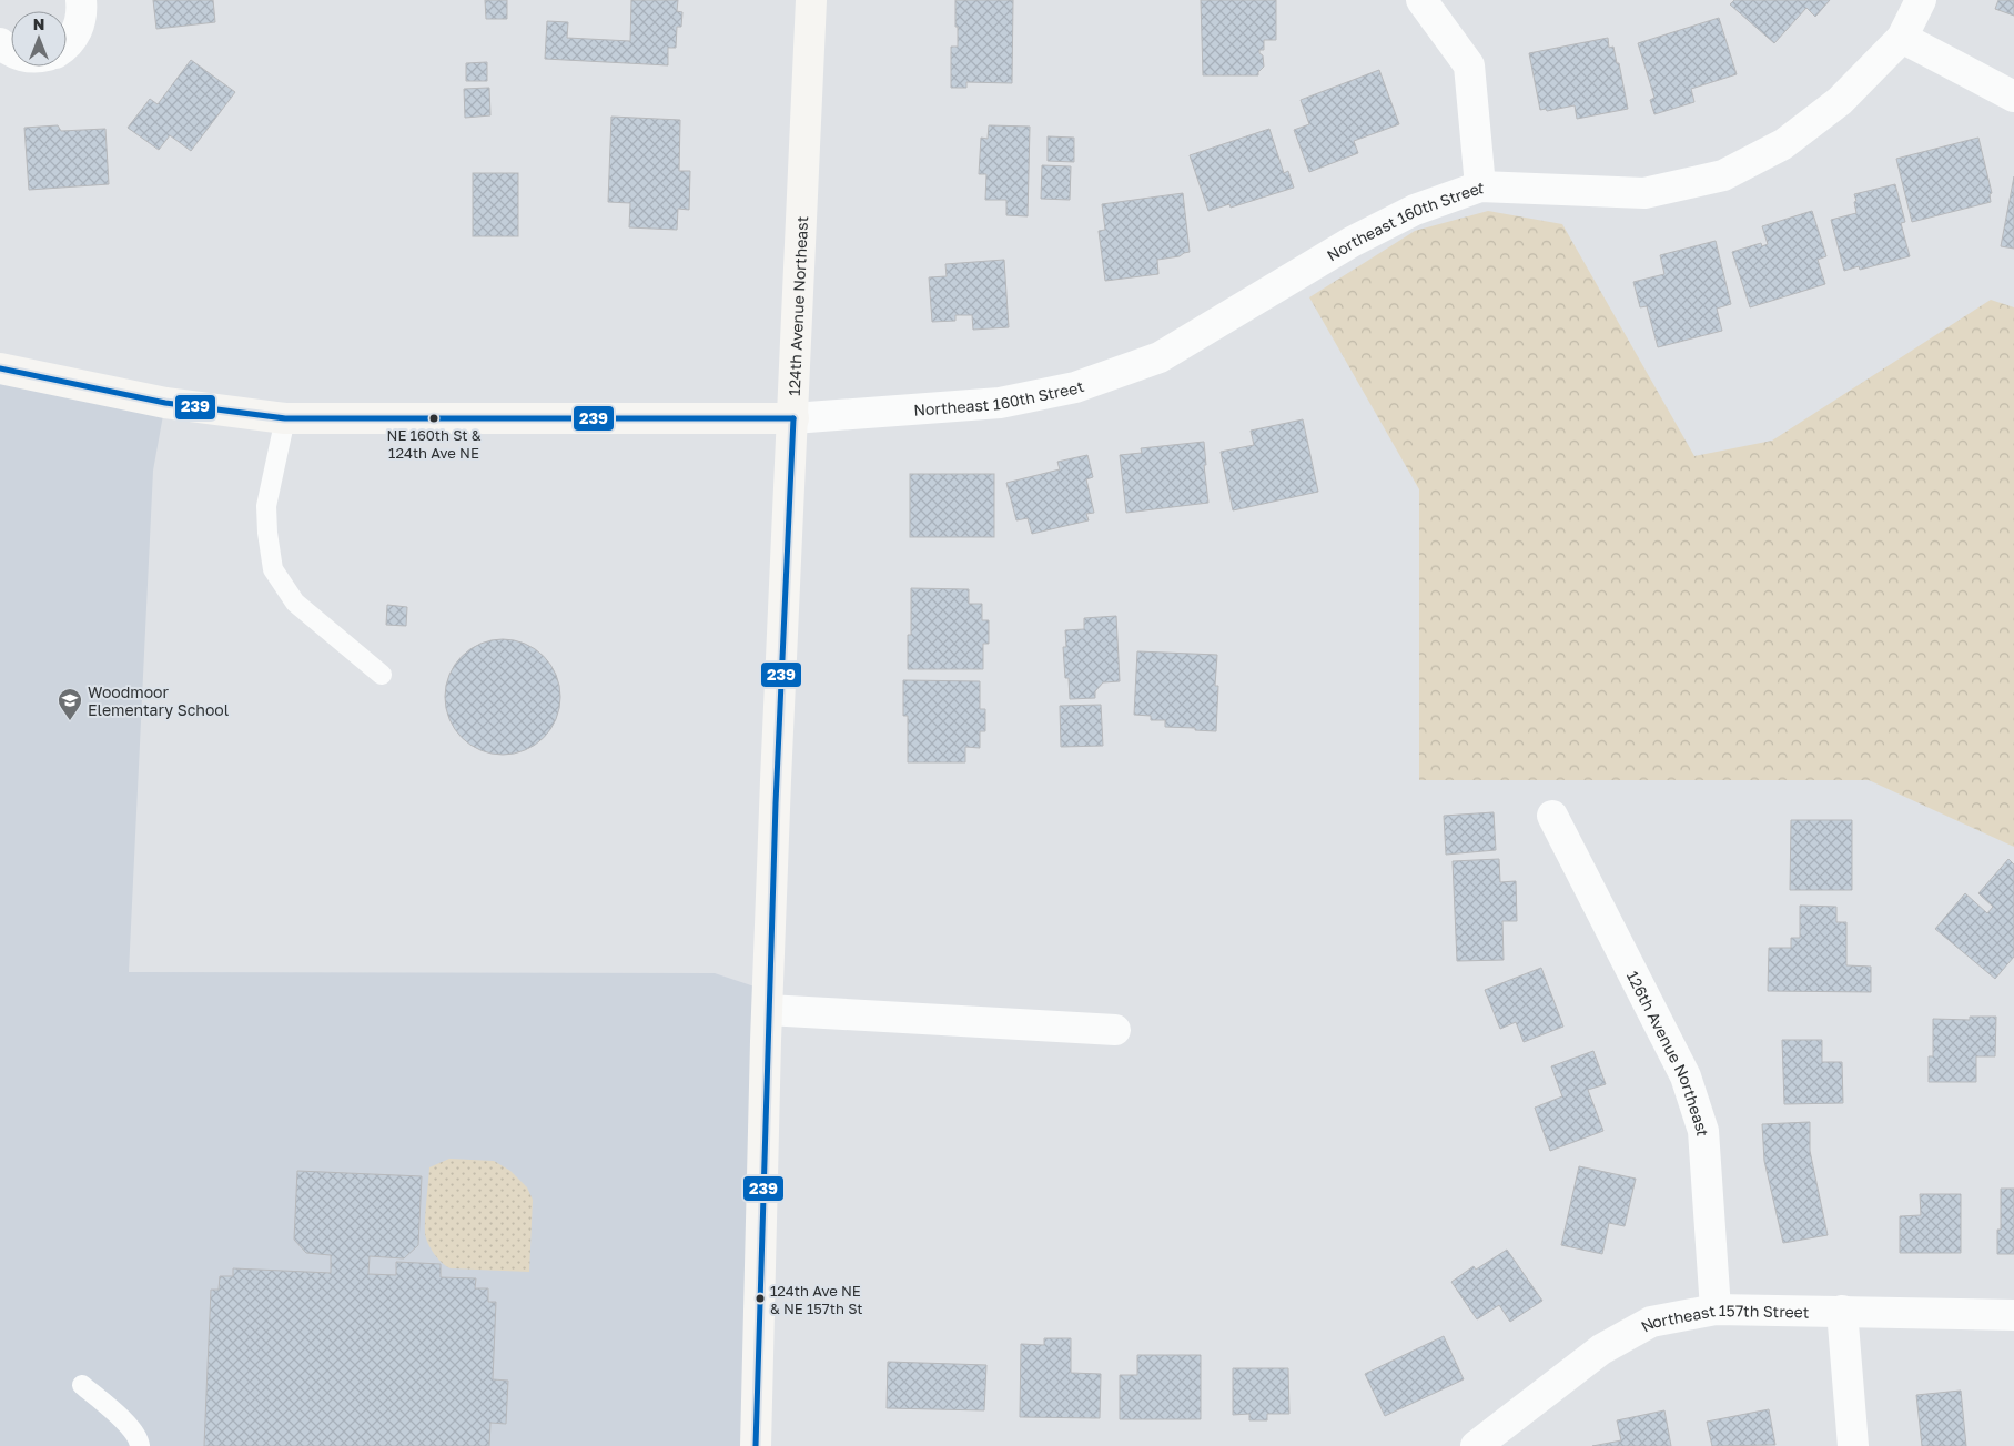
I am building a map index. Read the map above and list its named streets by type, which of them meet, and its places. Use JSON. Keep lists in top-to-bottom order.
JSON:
{
  "streets": {
    "street": [
      "Northeast 160th Street",
      "124th Avenue Northeast",
      "126th Avenue Northeast",
      "Northeast 157th Street"
    ]
  },
  "crossings": [
    ["Northeast 160th Street", "124th Avenue Northeast"],
    ["126th Avenue Northeast", "Northeast 157th Street"]
  ],
  "places": {
    "other": ["NE 160th St & 124th Ave NE", "124th Ave NE & NE 157th St"],
    "school or university": ["Woodmoor Elementary School"]
  },
  "lines": ["transit line 239"],
  "north": "top"
}
